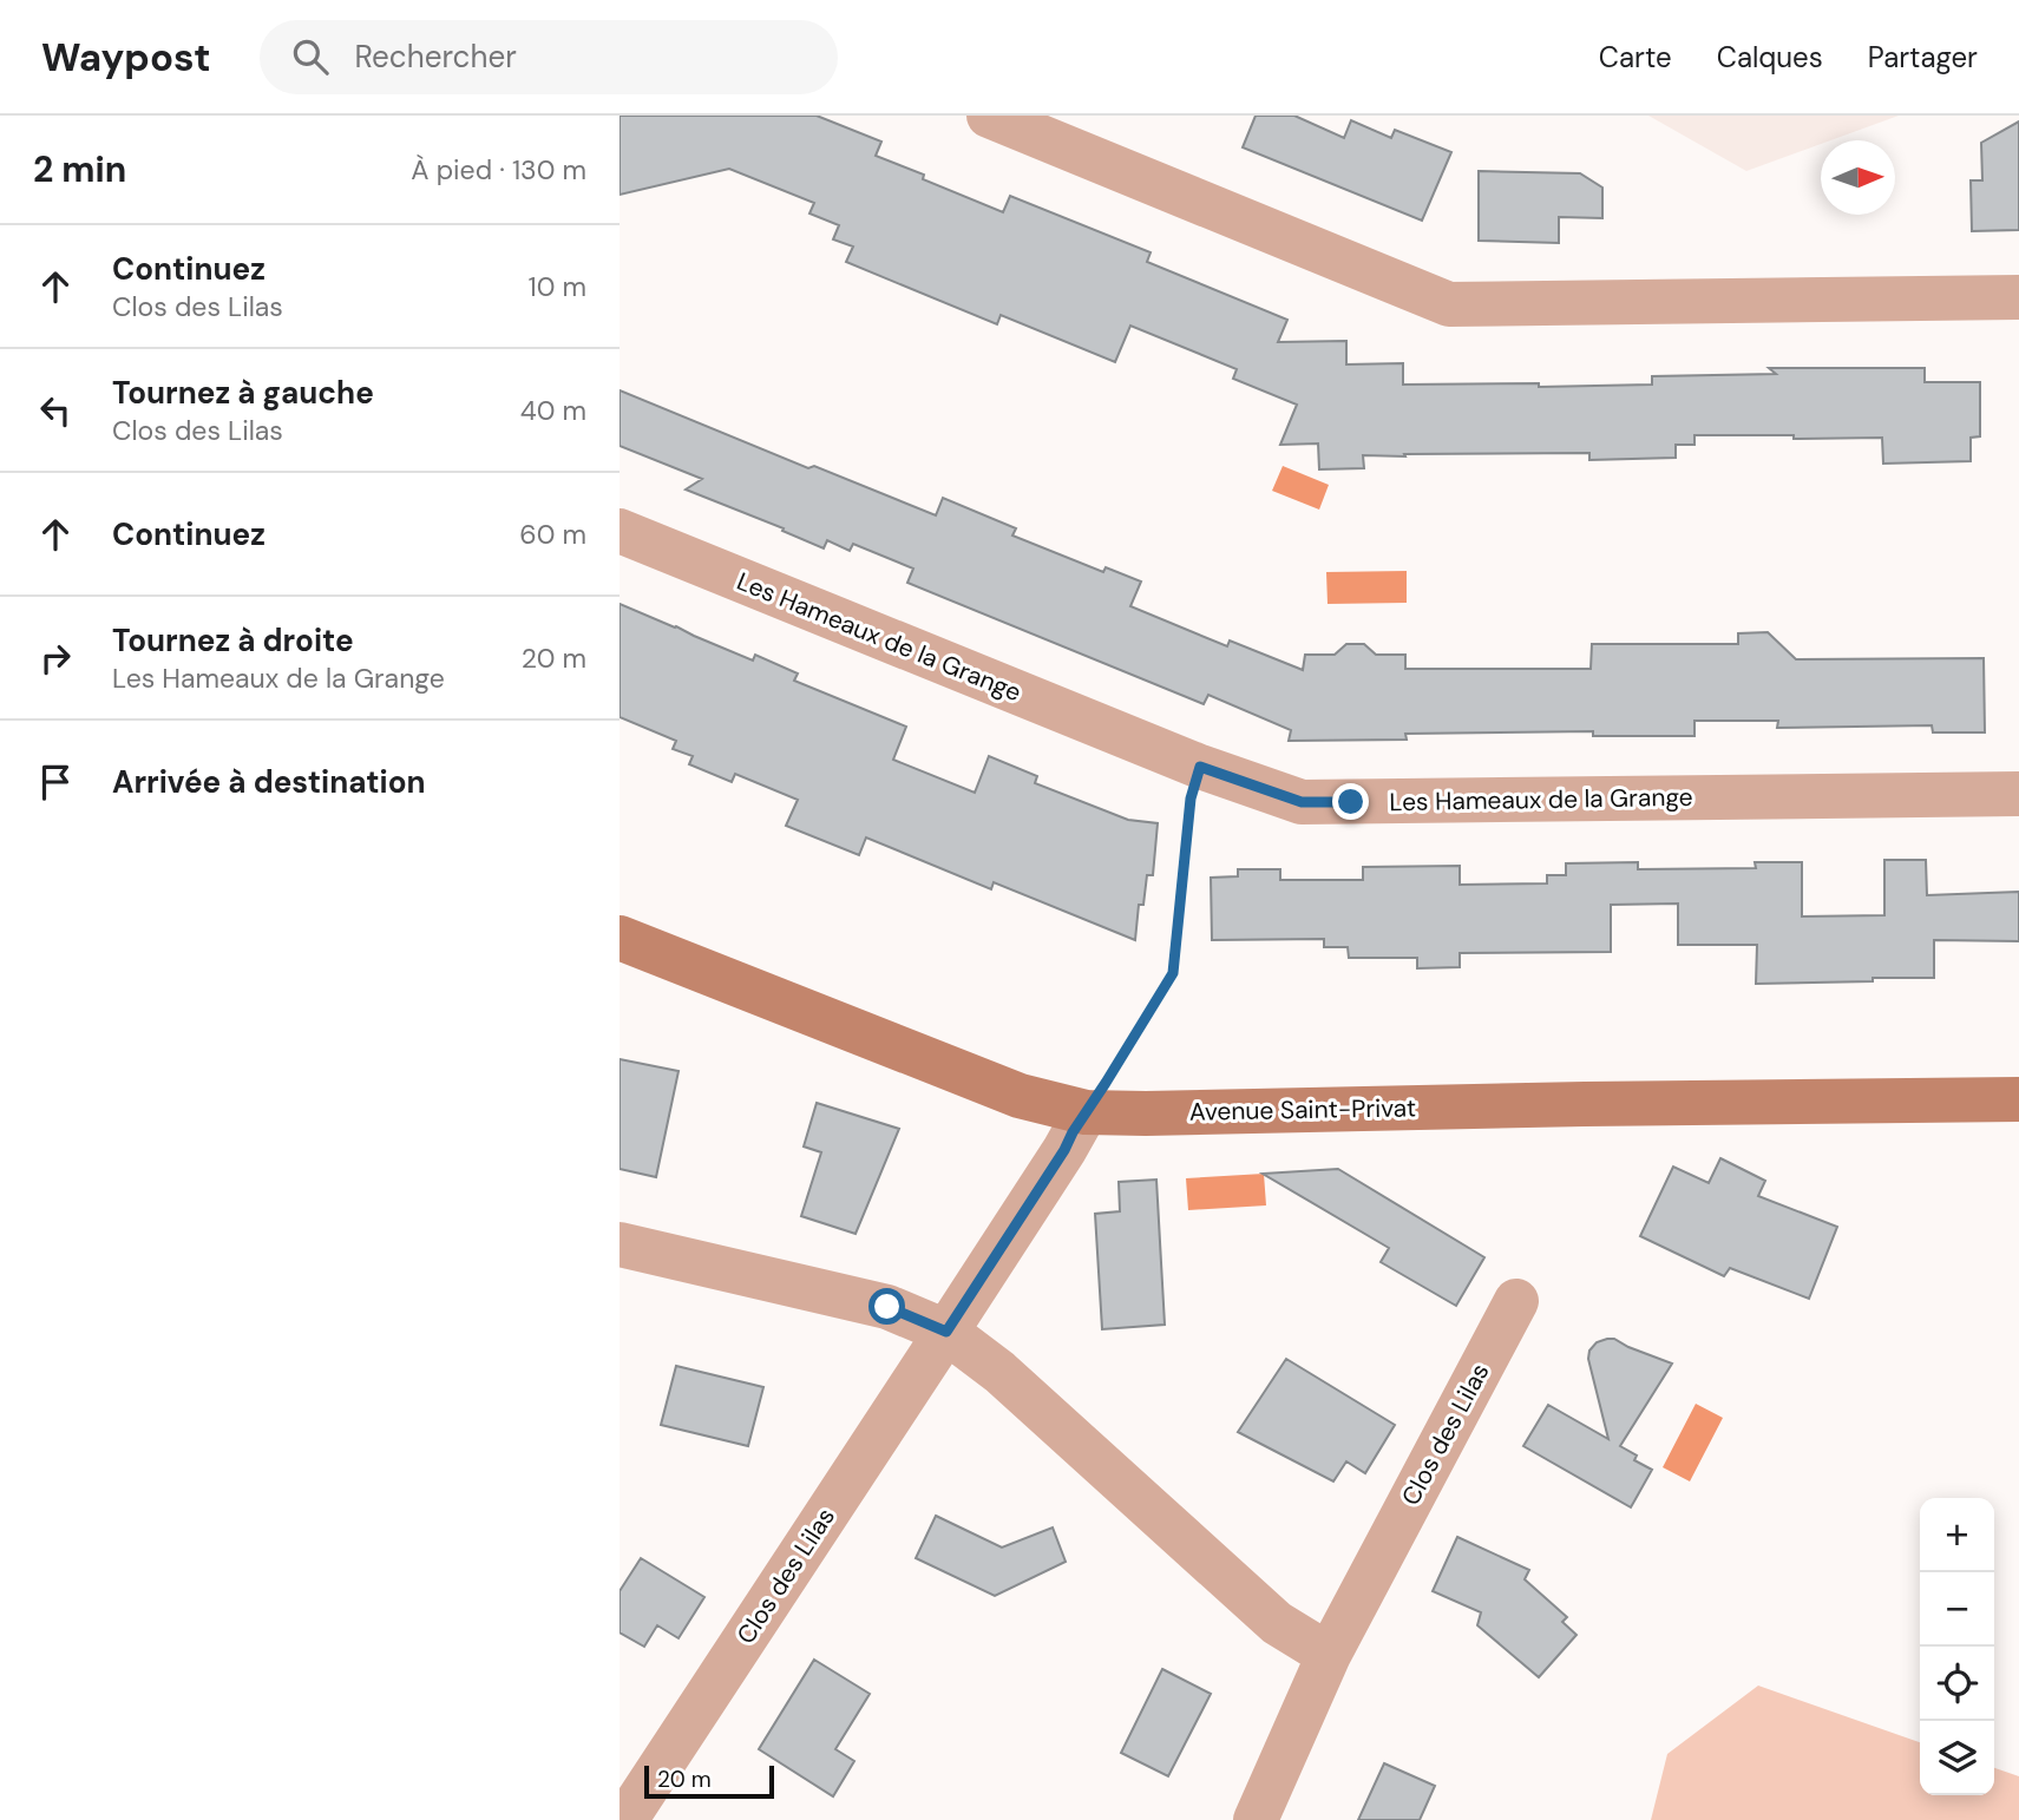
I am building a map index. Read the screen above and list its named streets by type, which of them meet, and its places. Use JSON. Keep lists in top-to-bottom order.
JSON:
{
  "streets": {
    "street": ["Les Hameaux de la Grange", "Avenue Saint-Privat", "Clos des Lilas"]
  },
  "crossings": [
    ["Avenue Saint-Privat", "Clos des Lilas"]
  ],
  "scale_bar": "20 m",
  "north": "right",
  "page": {
    "header": "Waypost",
    "search": "Rechercher",
    "nav": ["Carte", "Calques", "Partager"],
    "heading": ["2 min", "À pied · 130 m"],
    "list": [
      ["Continuez", "Clos des Lilas", "10 m"],
      ["Tournez à gauche", "Clos des Lilas", "40 m"],
      ["Continuez", "60 m"],
      ["Tournez à droite", "Les Hameaux de la Grange", "20 m"],
      "Arrivée à destination"
    ],
    "map_buttons": ["+", "−"],
    "scale": "20 m"
  }
}
